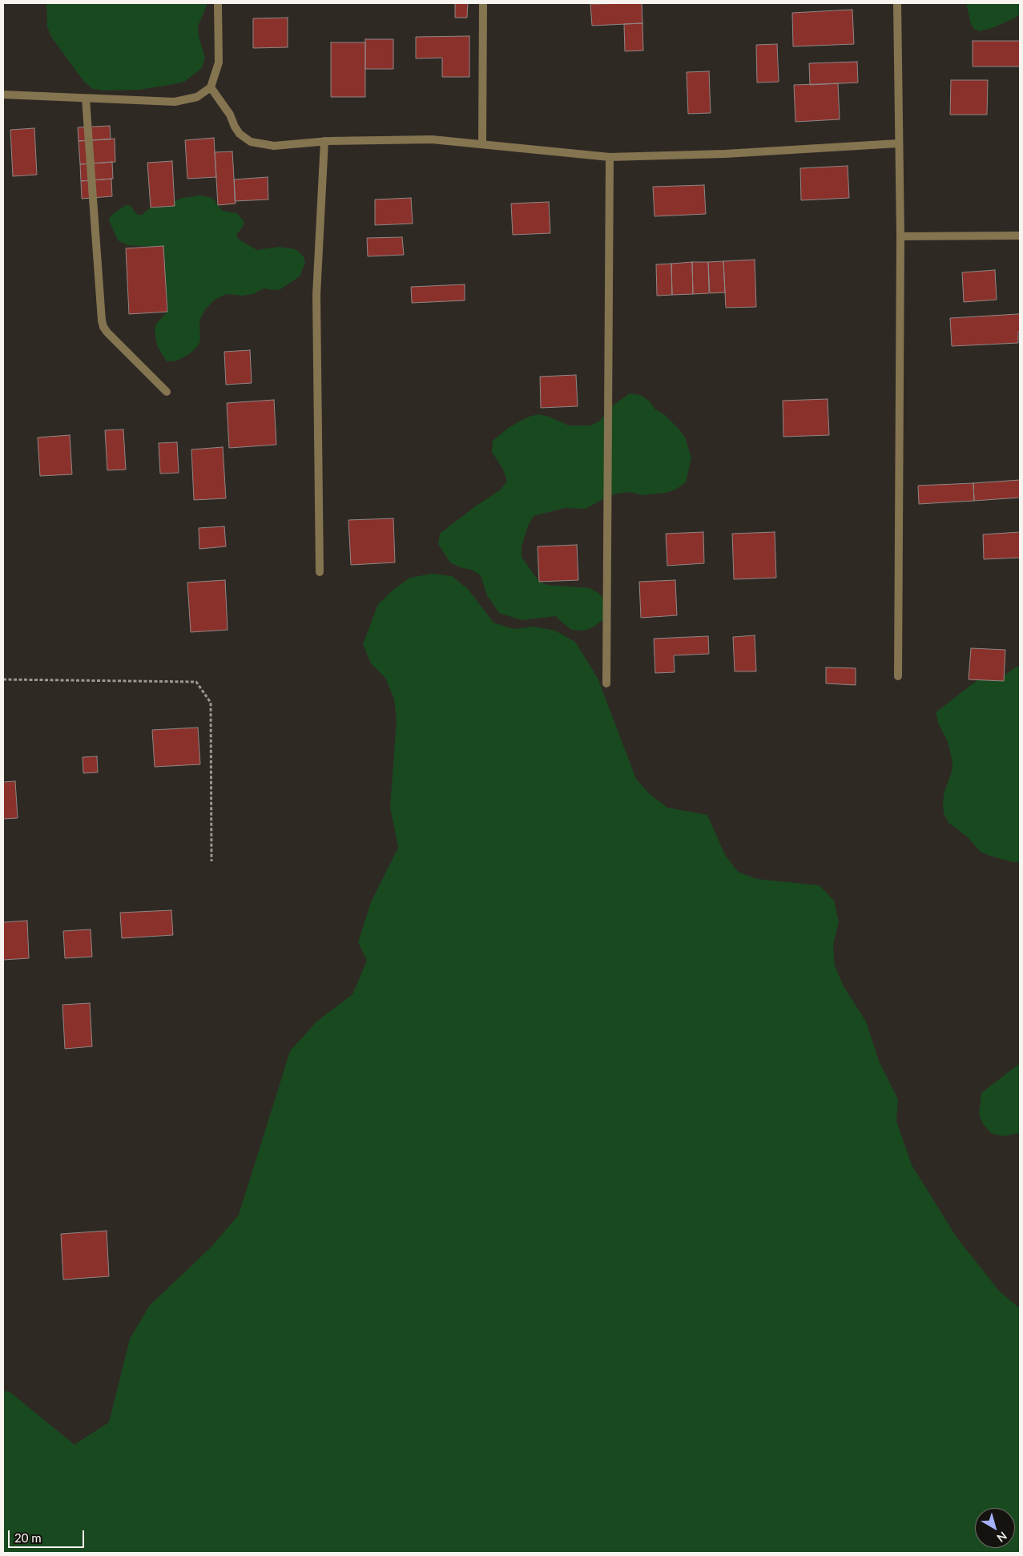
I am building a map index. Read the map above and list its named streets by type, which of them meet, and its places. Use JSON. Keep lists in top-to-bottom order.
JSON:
{
  "scale_bar": "20 m",
  "north": "bottom right"
}
